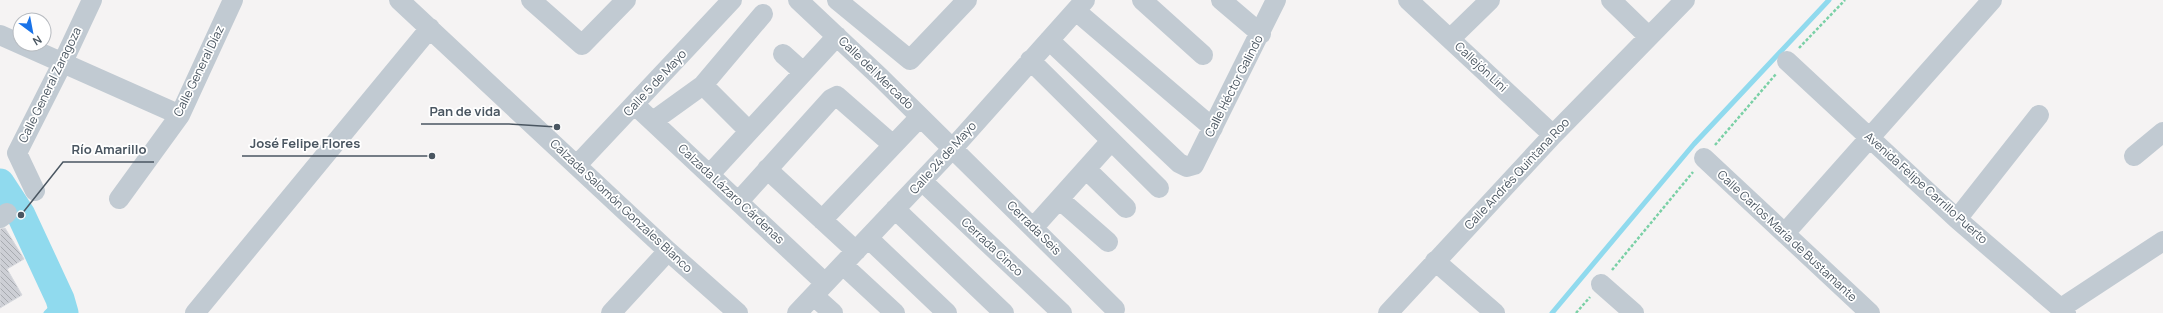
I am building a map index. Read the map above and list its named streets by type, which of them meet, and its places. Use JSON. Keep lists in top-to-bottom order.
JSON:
{
  "streets": {
    "street": [
      "Callejón Lini",
      "Calle General Díaz",
      "Calle del Mercado",
      "Calle 5 de Mayo",
      "Calle General Zaragoza",
      "Calle Héctor Galindo",
      "Calle 24 de Mayo",
      "Calle Andrés Quintana Roo",
      "Avenida Felipe Carrillo Puerto",
      "Calzada Lázaro Cárdenas",
      "Calzada Salomón Gonzales Blanco",
      "Cerrada Seis",
      "Calle Carlos María de Bustamante",
      "Cerrada Cinco"
    ]
  },
  "crossings": [
    ["Callejón Lini", "Calle Andrés Quintana Roo"],
    ["Calle del Mercado", "Calle 24 de Mayo"],
    ["Calle del Mercado", "Cerrada Seis"],
    ["Calle 5 de Mayo", "Calzada Lázaro Cárdenas"],
    ["Calle 5 de Mayo", "Calzada Salomón Gonzales Blanco"],
    ["Calle Héctor Galindo", "Calle 24 de Mayo"],
    ["Calle 24 de Mayo", "Calzada Lázaro Cárdenas"],
    ["Calle 24 de Mayo", "Cerrada Seis"],
    ["Calle 24 de Mayo", "Cerrada Cinco"]
  ],
  "places": ["Pan de vida", "José Felipe Flores", "Río Amarillo"],
  "north": "bottom right"
}
